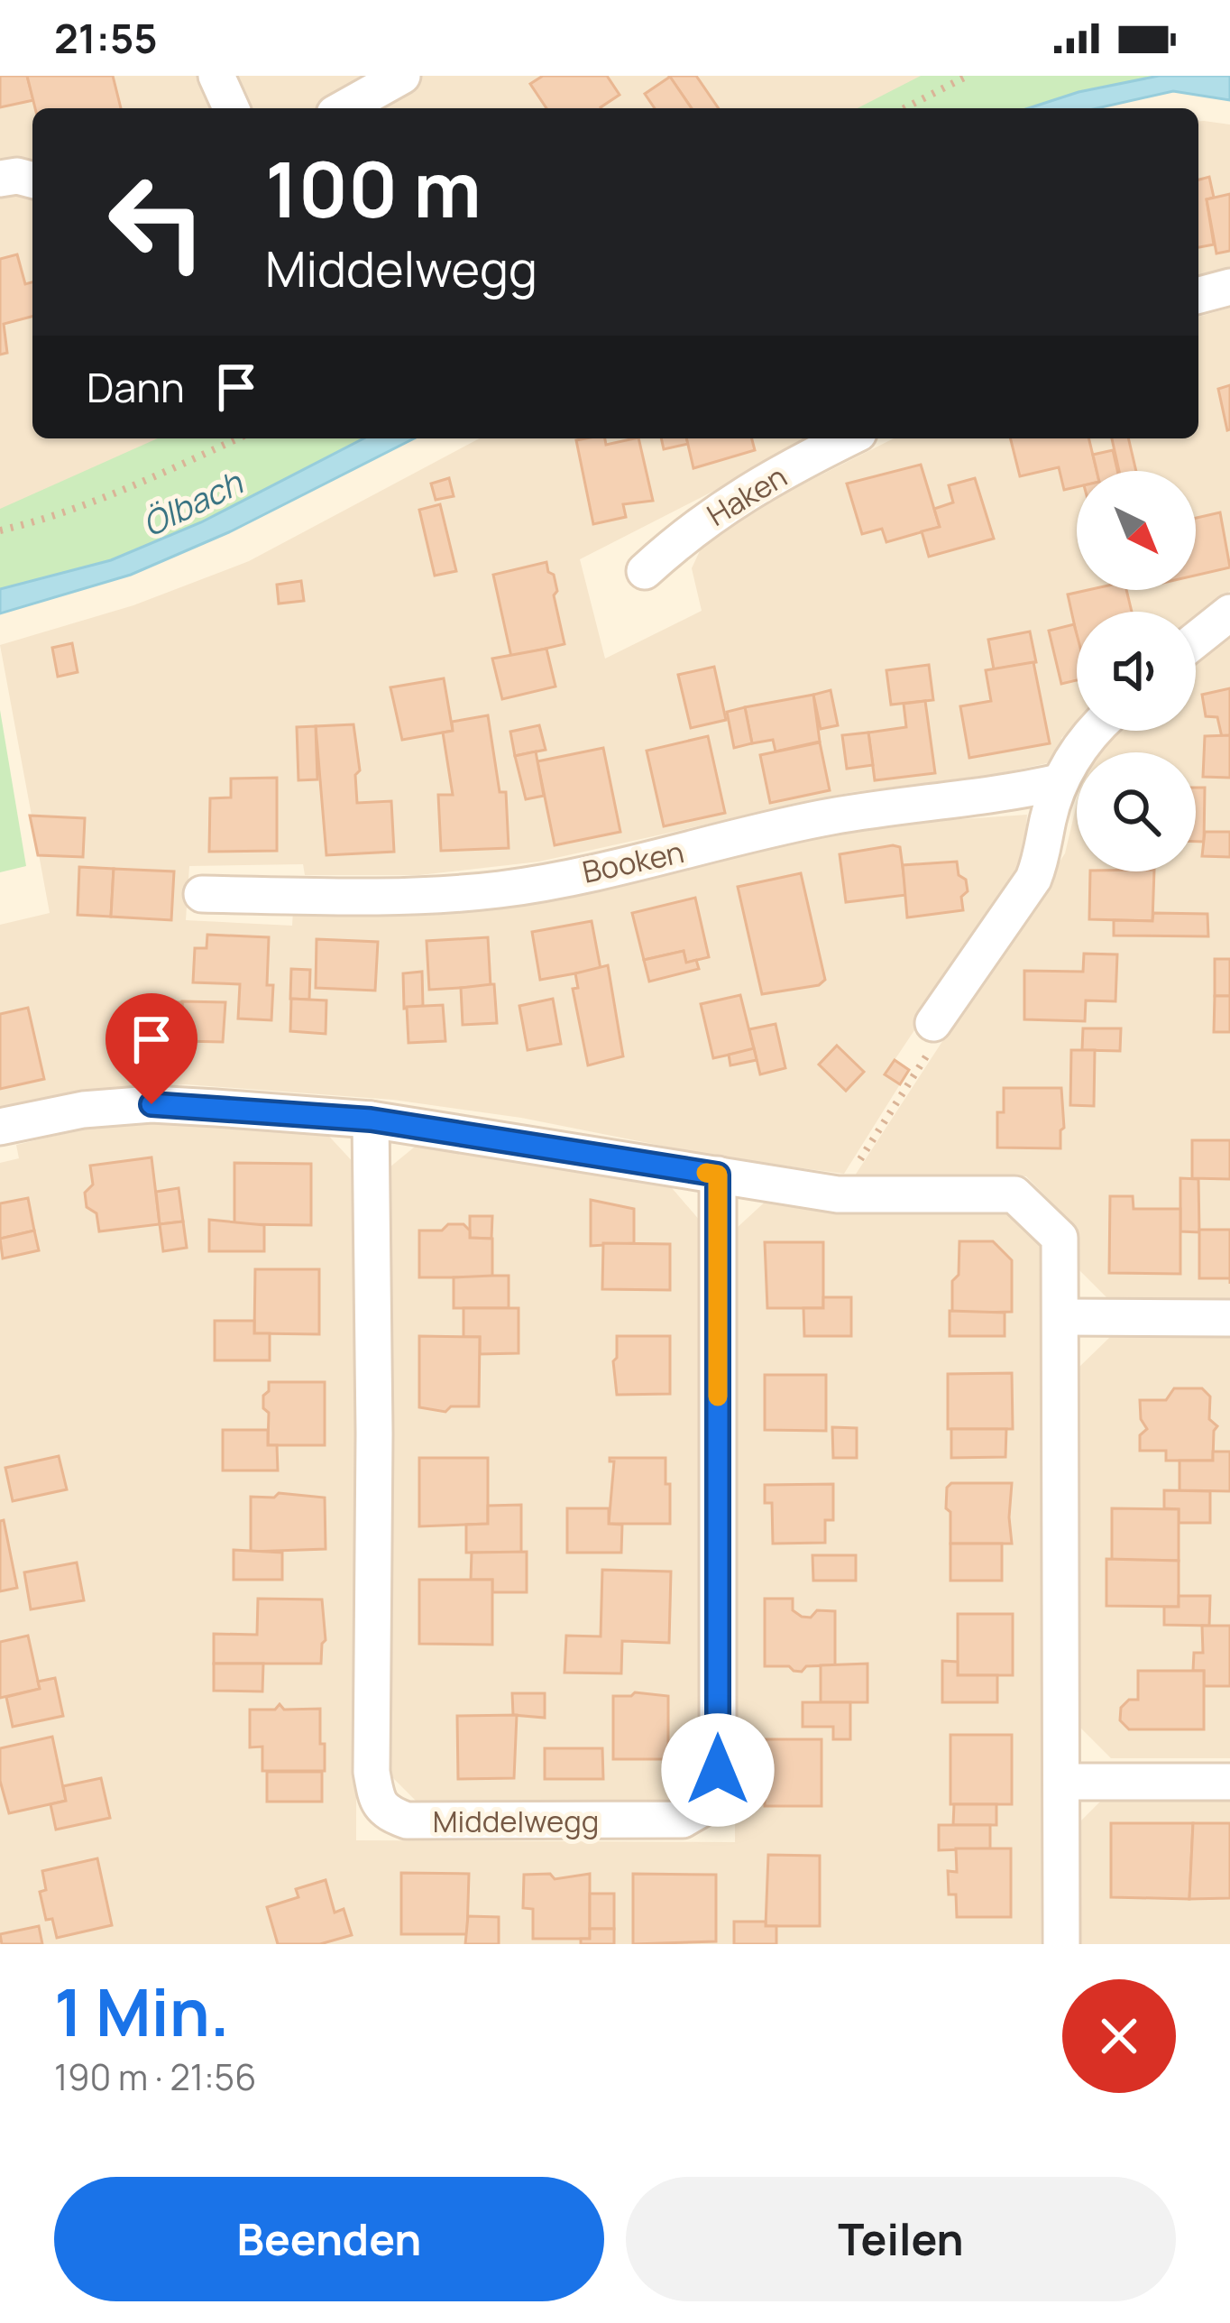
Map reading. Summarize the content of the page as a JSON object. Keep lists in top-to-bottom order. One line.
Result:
{"streets":{"street":["Haken","Booken","Middelwegg"]},"water":["Ölbach"],"north":"bottom right","page":{"status":"21:55","turn":["100 m","Middelwegg"],"then":"Dann","heading":["1 Min.","190 m · 21:56"],"buttons":["Beenden","Teilen"]}}
